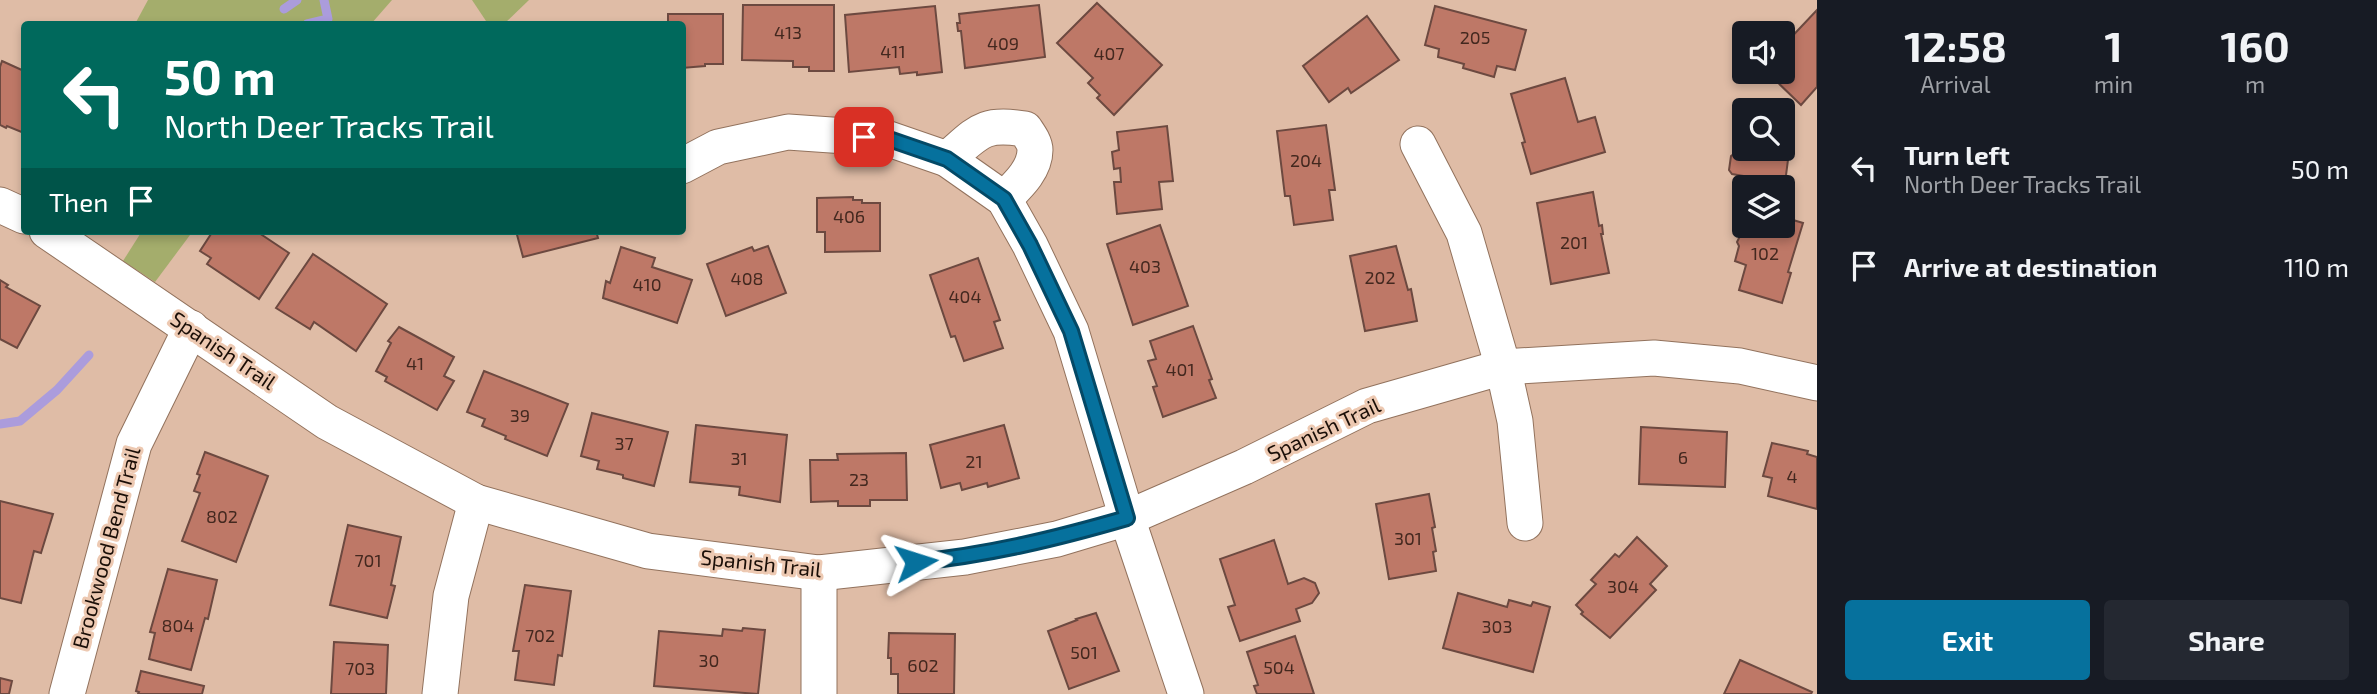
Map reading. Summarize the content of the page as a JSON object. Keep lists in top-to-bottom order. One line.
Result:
{"streets":{"street":["Spanish Trail","Brookwood Bend Trail"]},"crossings":[["Spanish Trail","Brookwood Bend Trail"]],"house_numbers":["413","205","409","411","407","204","406","201","102","403","202","408","410","404","41","401","39","37","6","31","21","4","23","802","301","701","304","804","303","702","501","30","602","504","703"],"page":{"eta":["12:58","Arrival","1","min","160","m"],"turn":["50 m","North Deer Tracks Trail"],"list":[{"name":"Turn left","note":"North Deer Tracks Trail","value":"50 m"},{"name":"Arrive at destination","value":"110 m"}],"then":"Then","buttons":["Exit","Share"]}}
